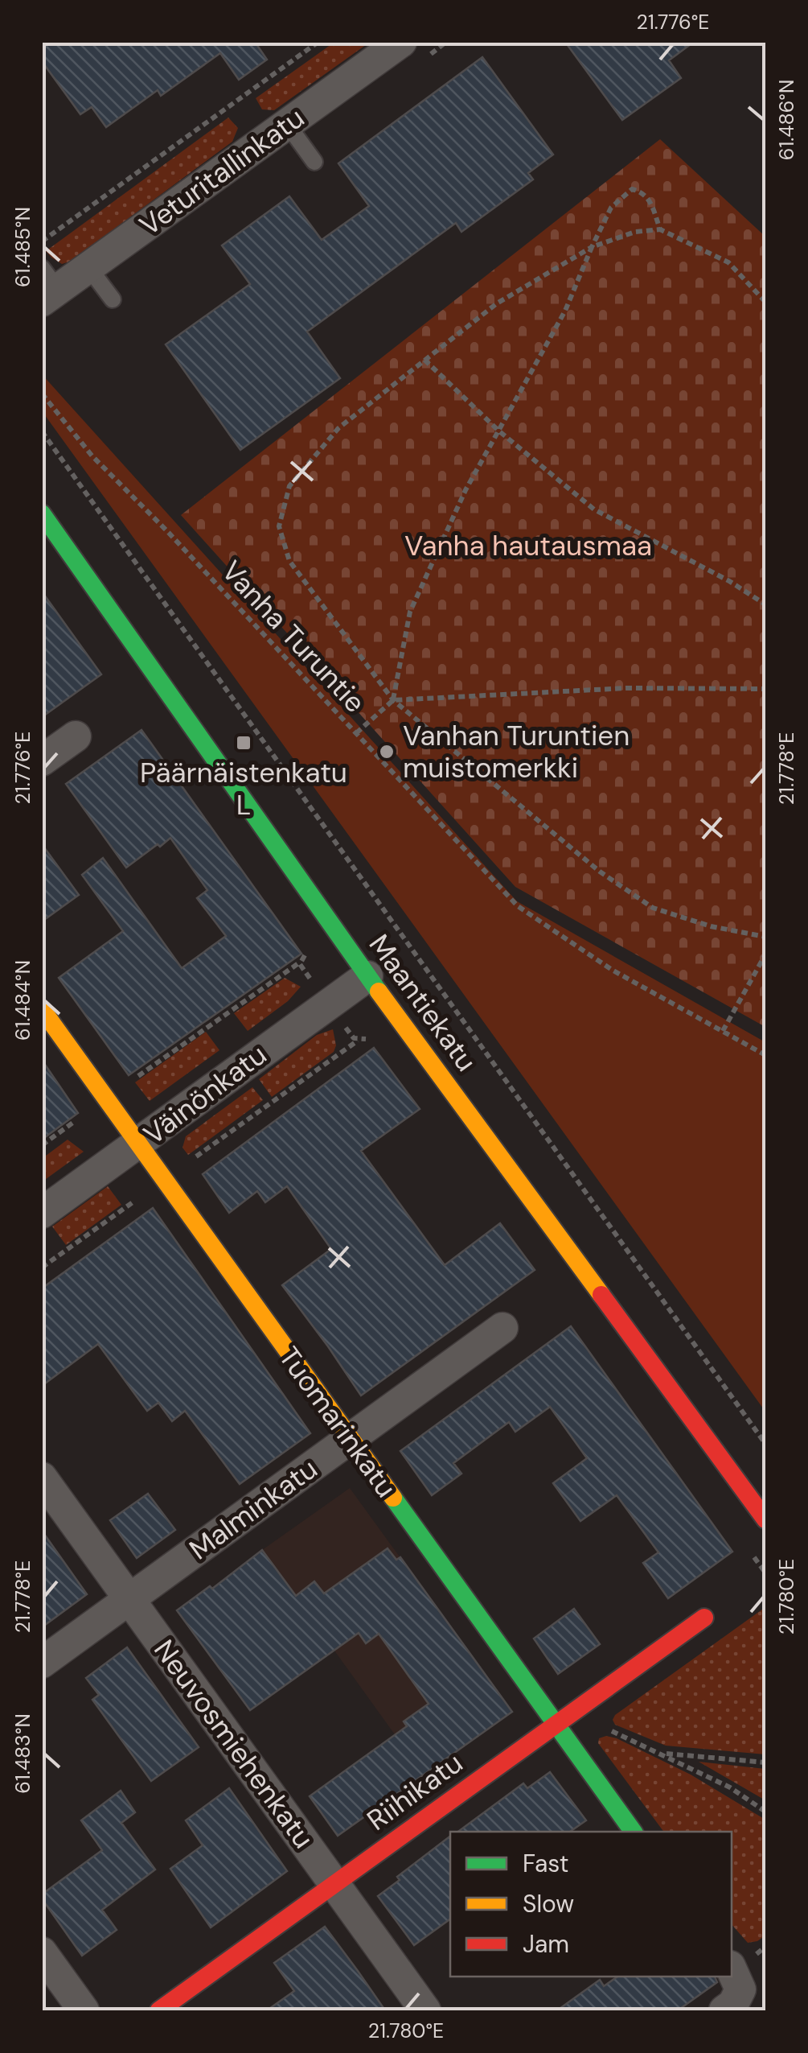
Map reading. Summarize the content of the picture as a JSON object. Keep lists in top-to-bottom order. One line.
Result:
{"streets":{"street":["Veturitallinkatu","Maantiekatu","Väinönkatu","Tuomarinkatu","Malminkatu","Neuvosmiehenkatu","Riihikatu"],"path":["Vanha Turuntie"]},"crossings":[["Maantiekatu","Väinönkatu"],["Väinönkatu","Tuomarinkatu"],["Tuomarinkatu","Malminkatu"],["Tuomarinkatu","Riihikatu"],["Malminkatu","Neuvosmiehenkatu"],["Neuvosmiehenkatu","Riihikatu"]],"parks":["Vanha hautausmaa"],"places":{"transit":["Päärnäistenkatu L"],"other":["Vanhan Turuntien muistomerkki"]},"legend":["Fast","Slow","Jam"],"coordinates":["21.776°E","61.486°N","61.485°N","21.778°E","61.484°N","21.780°E","61.483°N"]}
